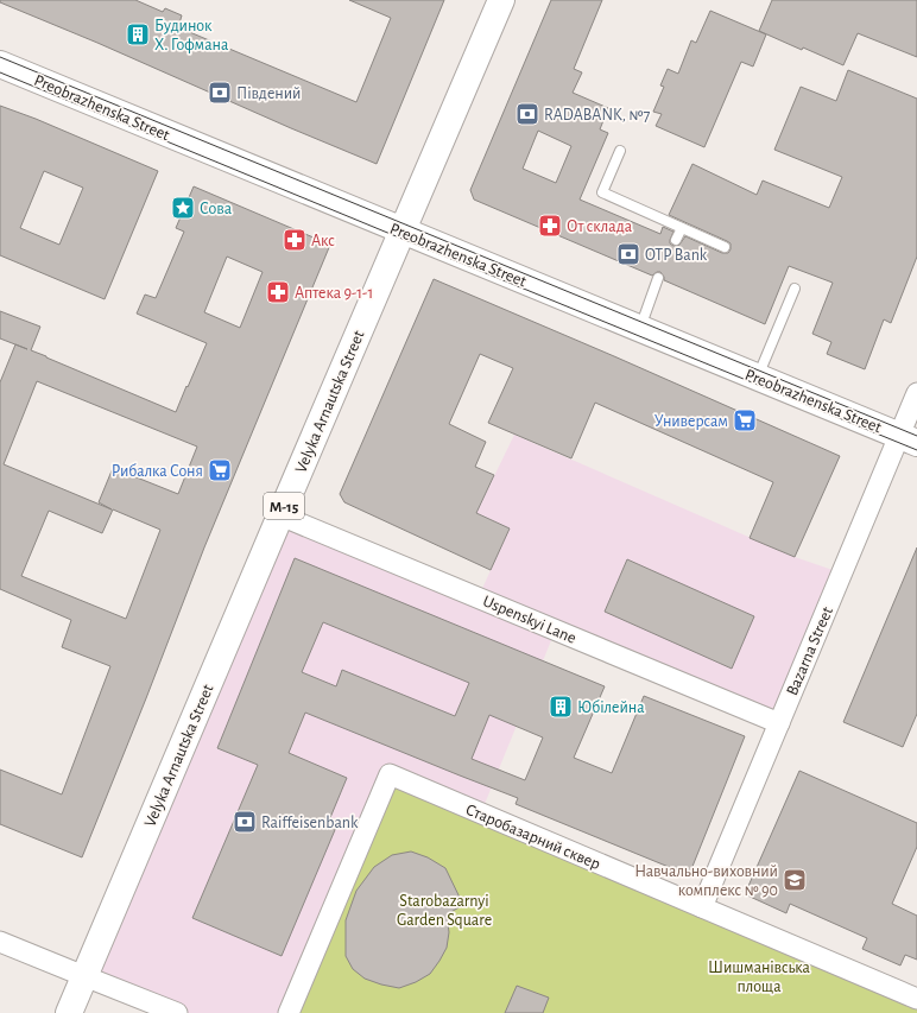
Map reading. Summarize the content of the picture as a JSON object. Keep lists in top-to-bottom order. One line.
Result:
{"streets":{"main road":["Preobrazhenska Street","Velyka Arnautska Street","М-15"],"street":["Uspenskyi Lane","Bazarna Street","Старобазарний сквер"]},"crossings":[["Preobrazhenska Street","Velyka Arnautska Street"],["Preobrazhenska Street","Bazarna Street"],["Velyka Arnautska Street","Uspenskyi Lane"],["Uspenskyi Lane","Bazarna Street"],["Bazarna Street","Старобазарний сквер"]],"parks":["Starobazarnyi Garden Square","Шишманівська площа"],"places":{"building":["Будинок Х. Гофмана","Юбілейна"],"bank":["Південий","RADABANK, №7","OTP Bank","Raiffeisenbank"],"place":["Сова"],"pharmacy":["От склада","Акс","Аптека 9-1-1"],"supermarket":["Универсам","Рибалка Соня"],"school or university":["Навчально-виховний комплекс № 90"]}}
